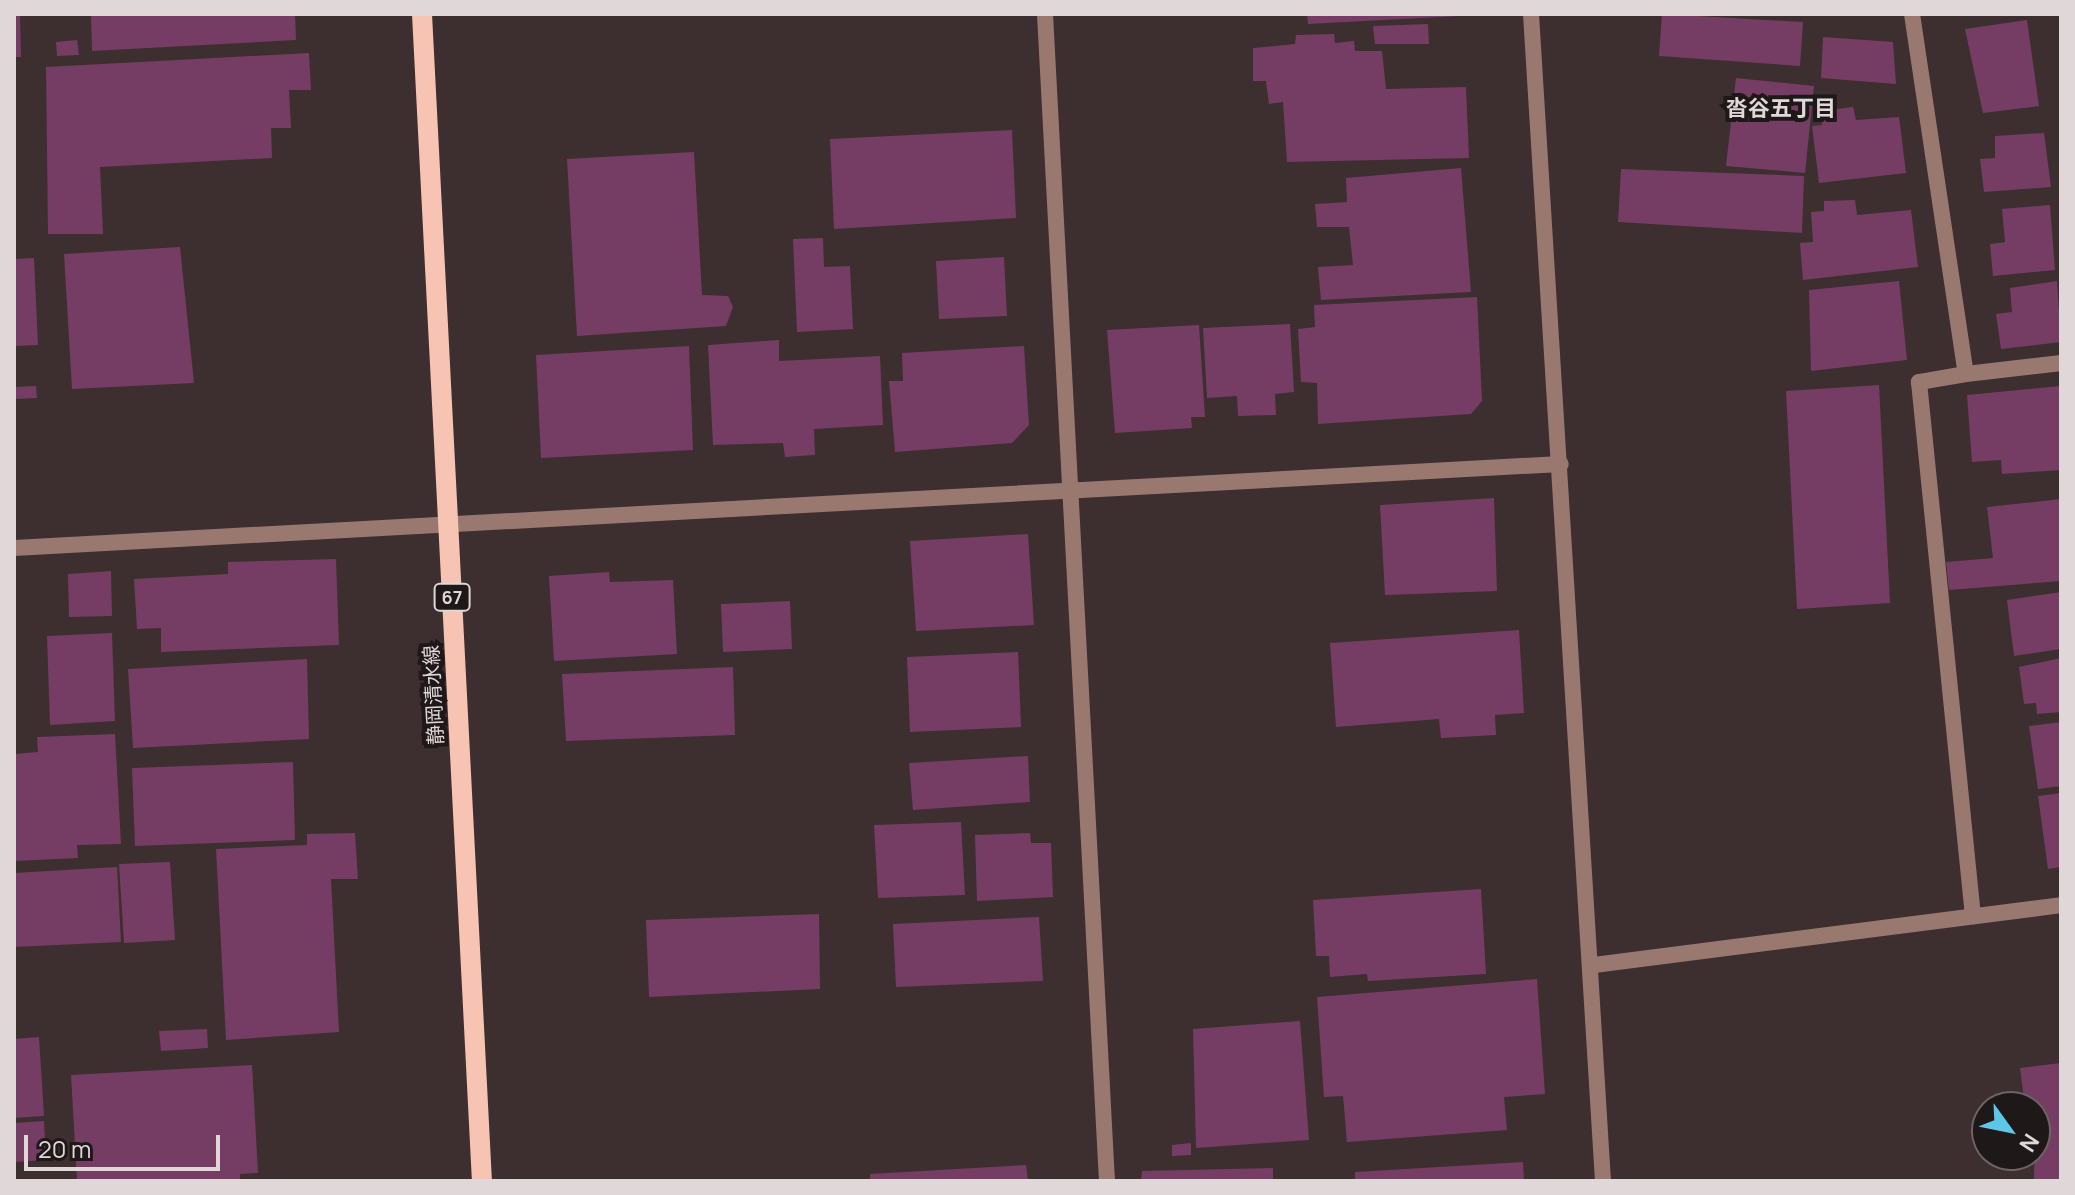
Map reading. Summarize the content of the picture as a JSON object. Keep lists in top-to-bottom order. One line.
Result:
{"streets":{"main road":["67","静岡清水線"]},"districts":["沓谷五丁目"],"scale_bar":"20 m","north":"bottom right"}
